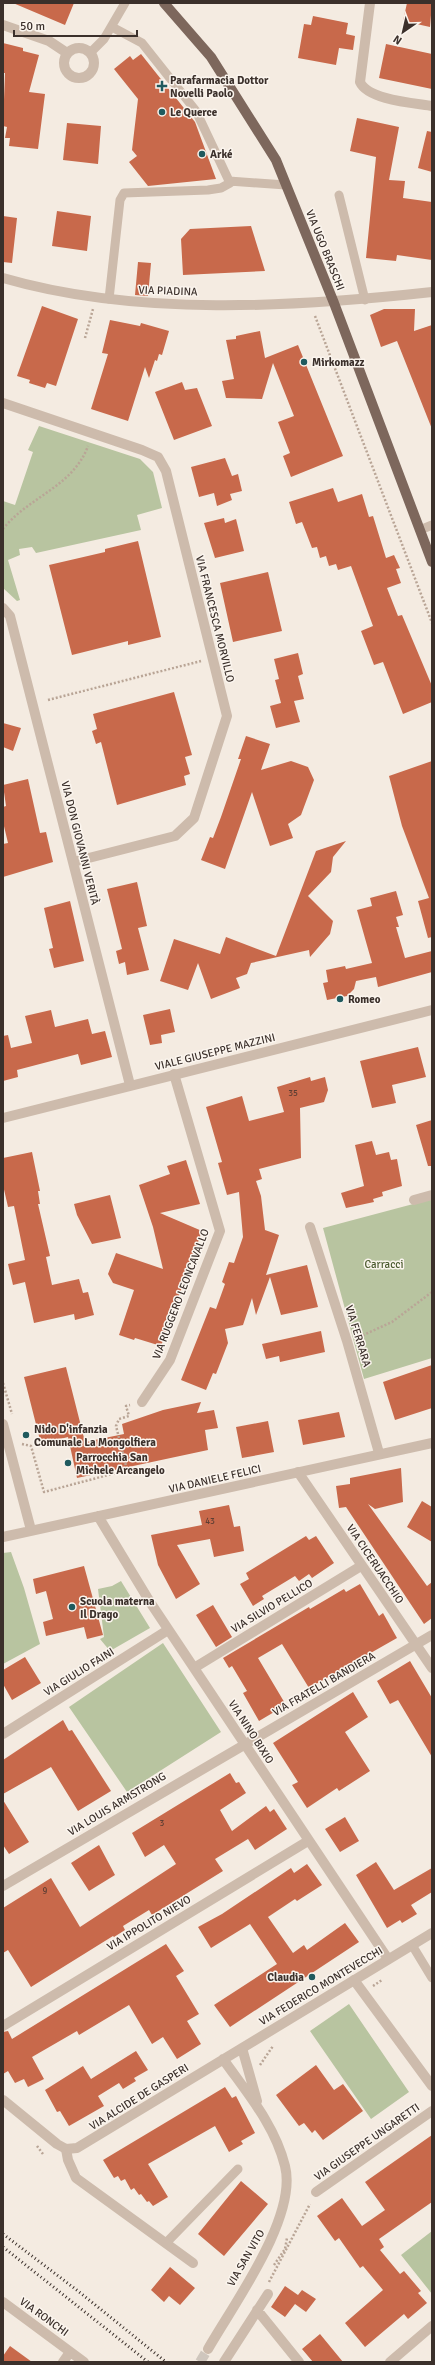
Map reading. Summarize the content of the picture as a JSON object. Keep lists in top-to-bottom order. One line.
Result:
{"streets":{"main road":["VIA UGO BRASCHI"],"street":["VIA PIADINA","VIA FRANCESCA MORVILLO","VIA DON GIOVANNI VERITÀ","VIALE GIUSEPPE MAZZINI","VIA RUGGERO LEONCAVALLO","VIA FERRARA","VIA DANIELE FELICI","VIA CICERUACCHIO","VIA SILVIO PELLICO","VIA GIULIO FAINI","VIA FRATELLI BANDIERA","VIA NINO BIXIO","VIA LOUIS ARMSTRONG","VIA IPPOLITO NIEVO","VIA FEDERICO MONTEVECCHI","VIA ALCIDE DE GASPERI","VIA GIUSEPPE UNGARETTI","VIA SAN VITO","VIA RONCHI"]},"crossings":[["VIA UGO BRASCHI","VIA PIADINA"],["VIA FRANCESCA MORVILLO","VIA DON GIOVANNI VERITÀ"],["VIA DON GIOVANNI VERITÀ","VIALE GIUSEPPE MAZZINI"],["VIALE GIUSEPPE MAZZINI","VIA RUGGERO LEONCAVALLO"],["VIA FERRARA","VIA DANIELE FELICI"],["VIA DANIELE FELICI","VIA CICERUACCHIO"],["VIA DANIELE FELICI","VIA NINO BIXIO"],["VIA CICERUACCHIO","VIA SILVIO PELLICO"],["VIA CICERUACCHIO","VIA FRATELLI BANDIERA"],["VIA SILVIO PELLICO","VIA NINO BIXIO"],["VIA GIULIO FAINI","VIA NINO BIXIO"],["VIA FRATELLI BANDIERA","VIA NINO BIXIO"],["VIA FRATELLI BANDIERA","VIA LOUIS ARMSTRONG"],["VIA NINO BIXIO","VIA LOUIS ARMSTRONG"],["VIA NINO BIXIO","VIA IPPOLITO NIEVO"],["VIA NINO BIXIO","VIA FEDERICO MONTEVECCHI"],["VIA FEDERICO MONTEVECCHI","VIA ALCIDE DE GASPERI"],["VIA FEDERICO MONTEVECCHI","VIA SAN VITO"],["VIA ALCIDE DE GASPERI","VIA SAN VITO"]],"parks":["Carracci"],"places":{"health":["Parafarmacia Dottor Novelli Paolo"],"other":["Le Querce","Arké","Mirkomazz","Romeo","Nido D'infanzia Comunale La Mongolfiera","Parrocchia San Michele Arcangelo","Scuola materna Il Drago","Claudia"]},"house_numbers":["35","43","3","9"],"scale_bar":"50 m","north":"bottom left"}
